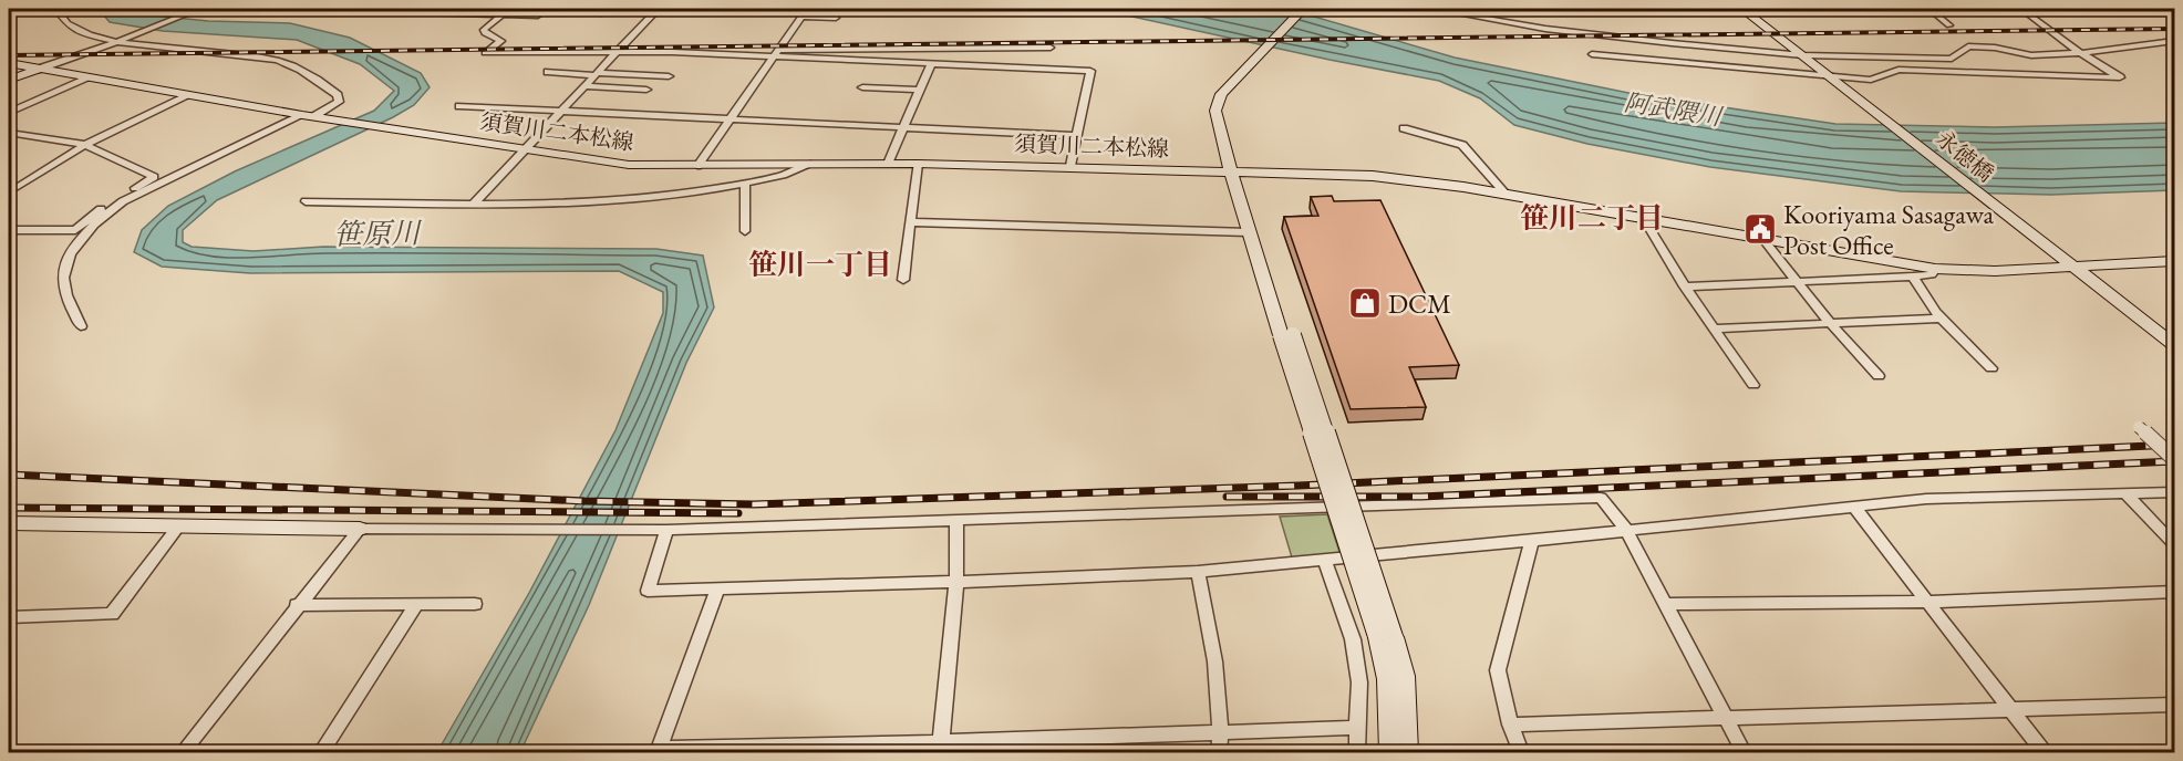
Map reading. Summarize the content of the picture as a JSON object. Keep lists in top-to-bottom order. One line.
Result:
{"streets":{"street":["須賀川二本松線","永徳橋"]},"crossings":[["須賀川二本松線","永徳橋"]],"districts":["笹川二丁目","笹川一丁目"],"water":["阿武隈川","笹原川"],"places":{"public building":["Kooriyama Sasagawa Post Office"],"shop":["DCM"]}}
